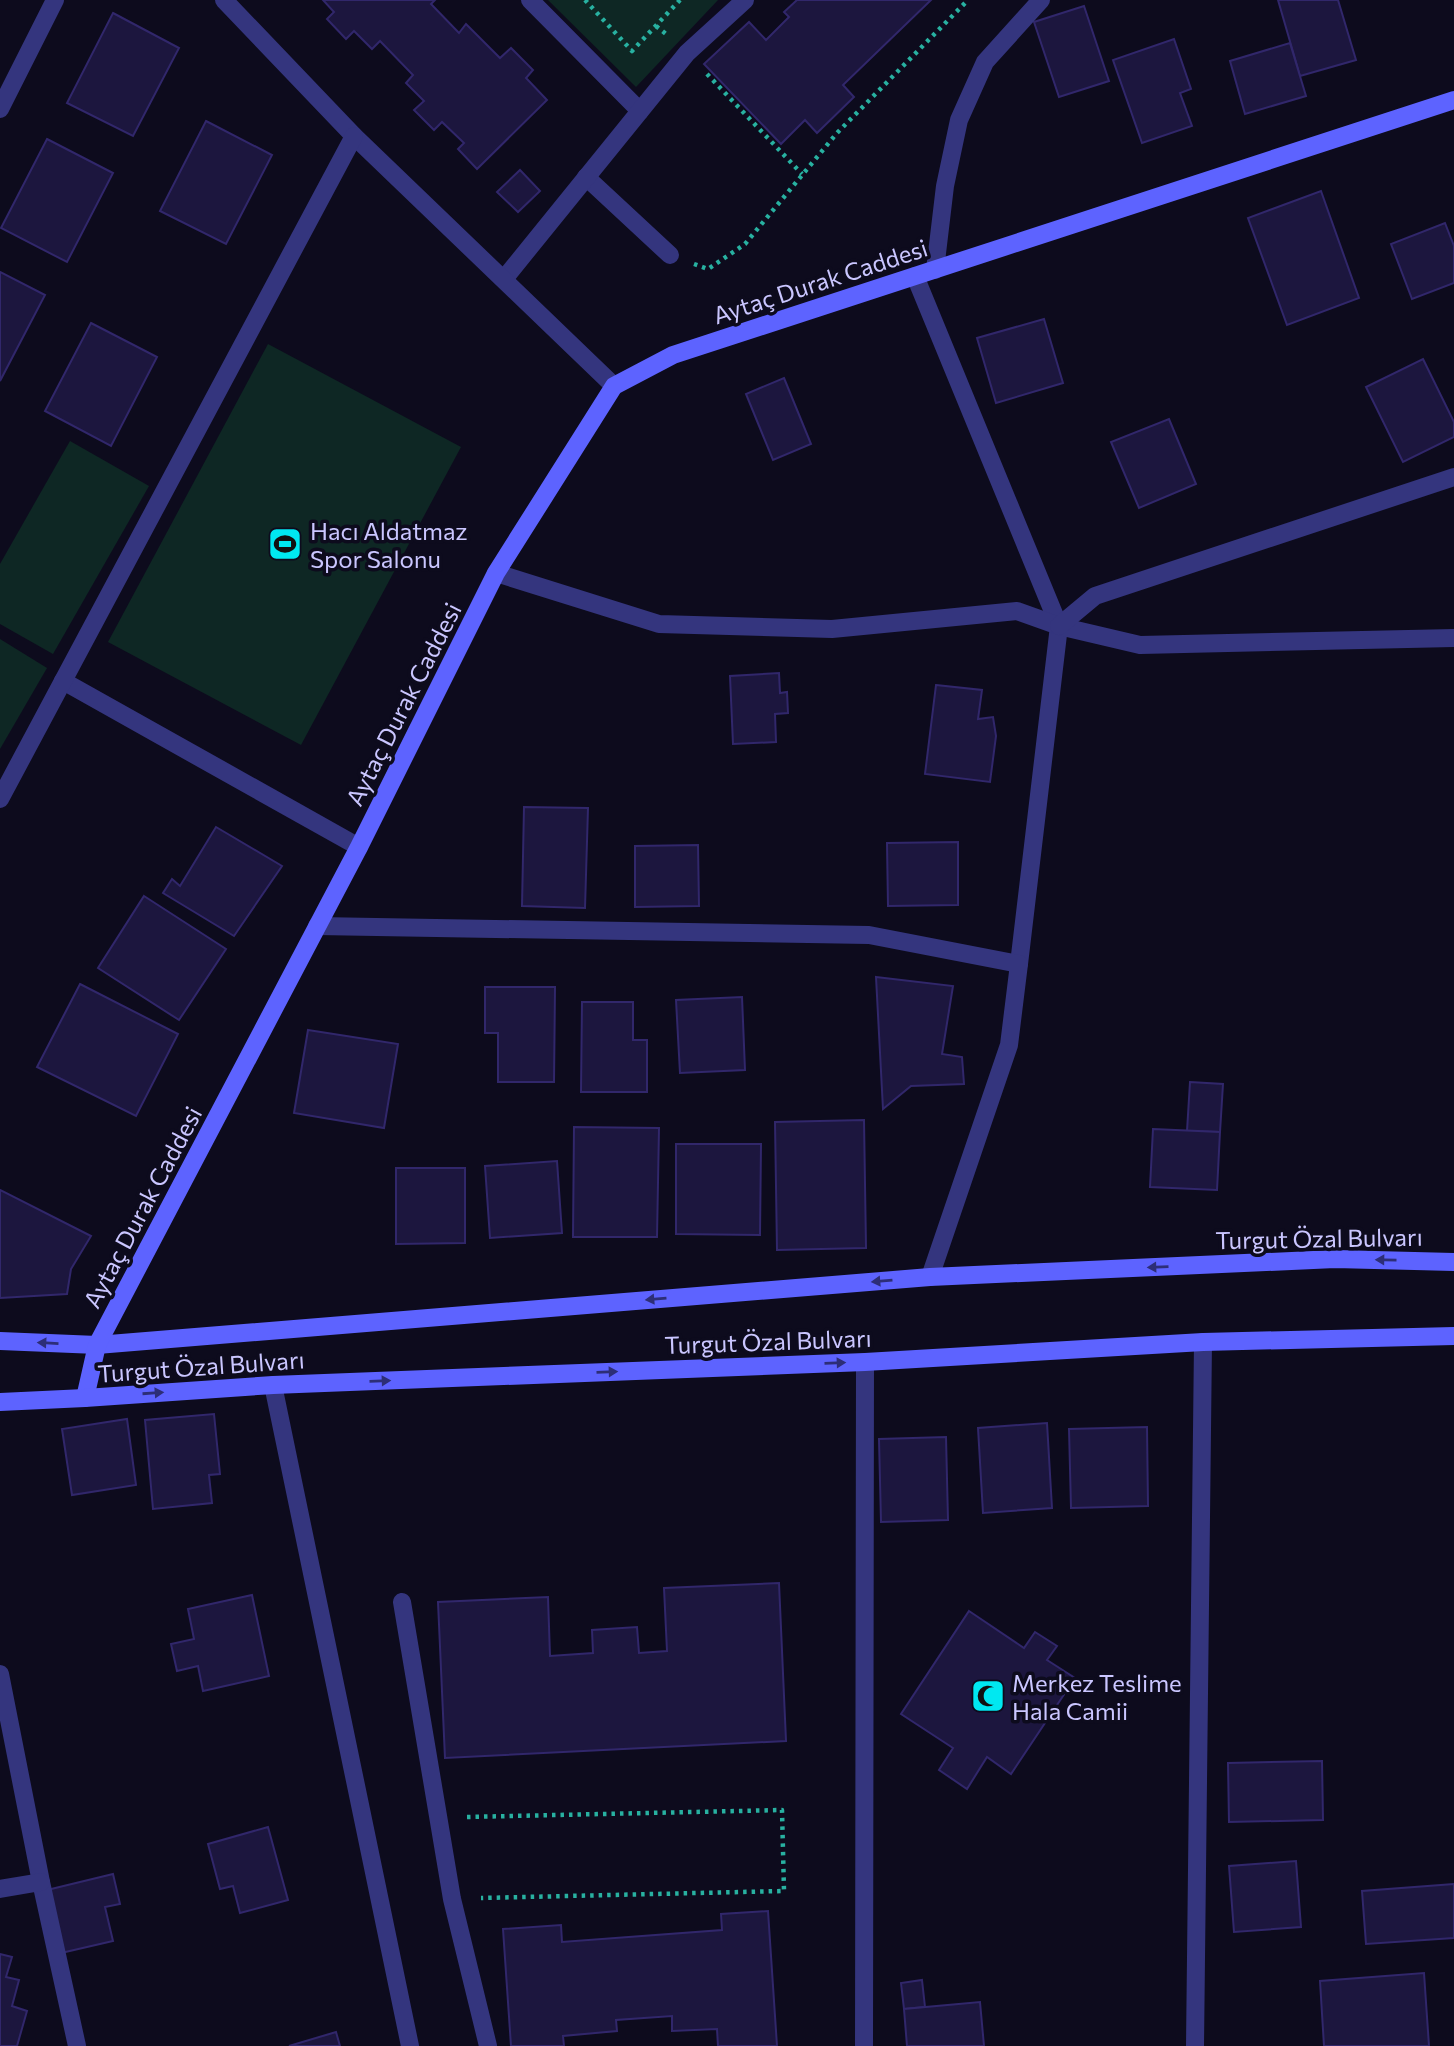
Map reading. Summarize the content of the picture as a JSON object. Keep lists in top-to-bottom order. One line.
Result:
{"streets":{"main road":["Aytaç Durak Caddesi","Turgut Özal Bulvarı"]},"crossings":[["Aytaç Durak Caddesi","Turgut Özal Bulvarı"]],"places":{"sports":["Hacı Aldatmaz Spor Salonu"],"mosque":["Merkez Teslime Hala Camii"]}}
